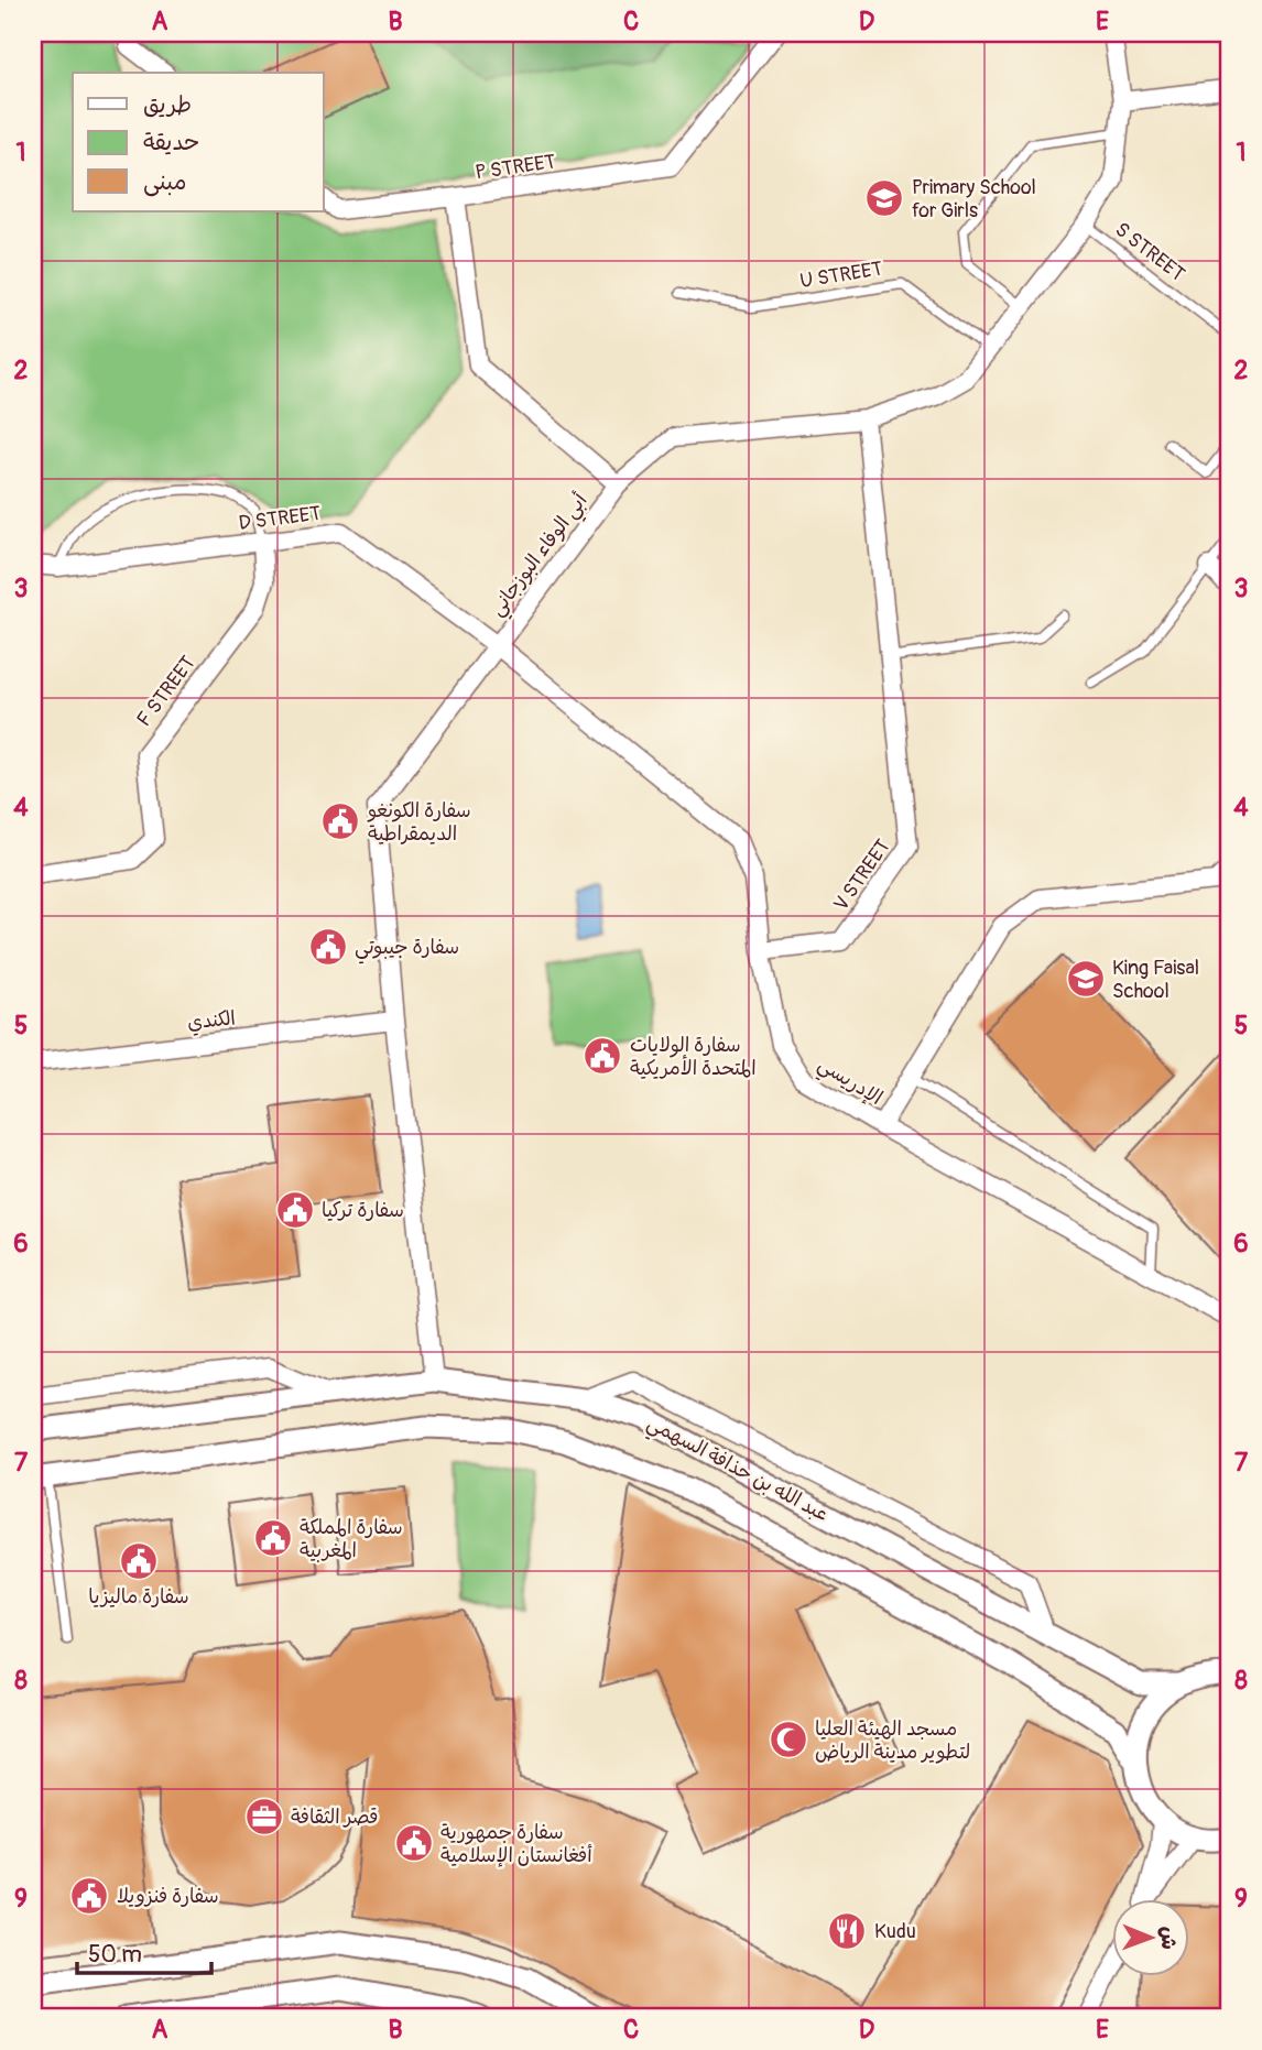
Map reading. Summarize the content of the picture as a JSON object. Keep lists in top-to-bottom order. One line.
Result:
{"streets":{"street":["P STREET","D STREET","أبي الوفاء البوزجاني","F STREET","V STREET","الكندي","الإدريسي","عبد الله بن حذافة السهمي"],"lane":["S STREET","U STREET"]},"crossings":[["P STREET","أبي الوفاء البوزجاني"],["S STREET","أبي الوفاء البوزجاني"],["U STREET","أبي الوفاء البوزجاني"],["D STREET","أبي الوفاء البوزجاني"],["D STREET","F STREET"],["D STREET","الإدريسي"],["أبي الوفاء البوزجاني","V STREET"],["أبي الوفاء البوزجاني","الكندي"],["أبي الوفاء البوزجاني","عبد الله بن حذافة السهمي"],["V STREET","الإدريسي"]],"places":{"school or university":["Primary School for Girls","King Faisal School"],"public building":["سفارة الكونغو الديمقراطية","سفارة جيبوتي","سفارة الولايات المتحدة الأمريكية","سفارة تركيا","سفارة المملكة المغربية","سفارة ماليزيا","سفارة جمهورية أفغانستان الإسلامية","سفارة فنزويلا"],"mosque":["مسجد الهيئة العليا لتطوير مدينة الرياض"],"office":["قصر الثقافة"],"restaurant":["Kudu"]},"legend":["طريق","حديقة","مبنى"],"scale_bar":"50 m","north":"right","grid":{"columns":["A","B","C","D","E"],"rows":["1","2","3","4","5","6","7","8","9"]}}
